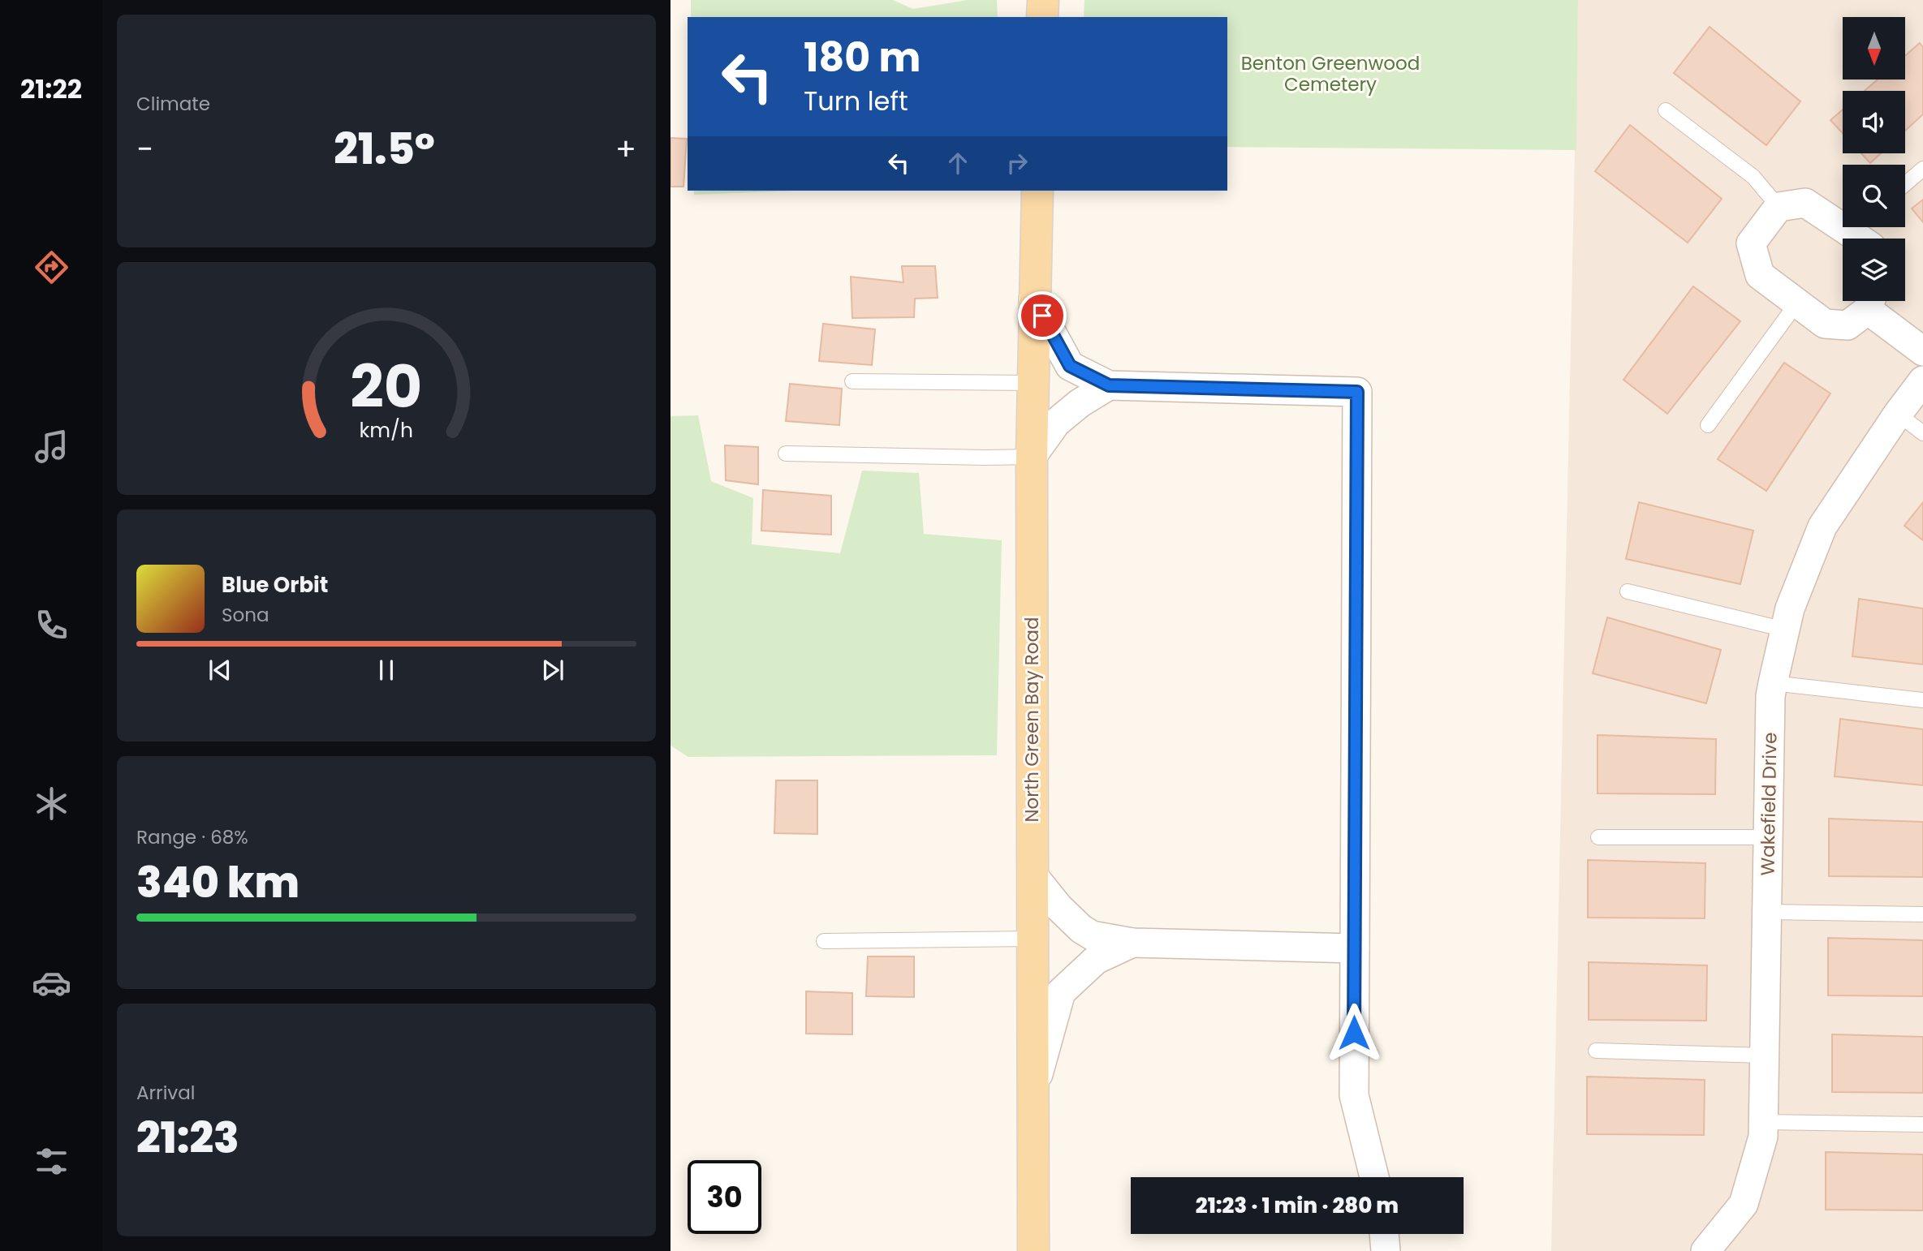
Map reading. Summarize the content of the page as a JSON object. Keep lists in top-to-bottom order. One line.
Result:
{"streets":{"main road":["North Green Bay Road"],"street":["Wakefield Drive"]},"parks":["Benton Greenwood Cemetery"],"north":"bottom","page":{"tabs":"21:22","tile":["Climate",["Range · 68%","340 km"],["Arrival","21:23"]],"turn":["180 m","Turn left"],"heat":["−","21.5°","+"],"song":["Blue Orbit","Sona"],"limit":"30","trip":"21:23 · 1 min · 280 m","gauge":["20","km/h"]}}
